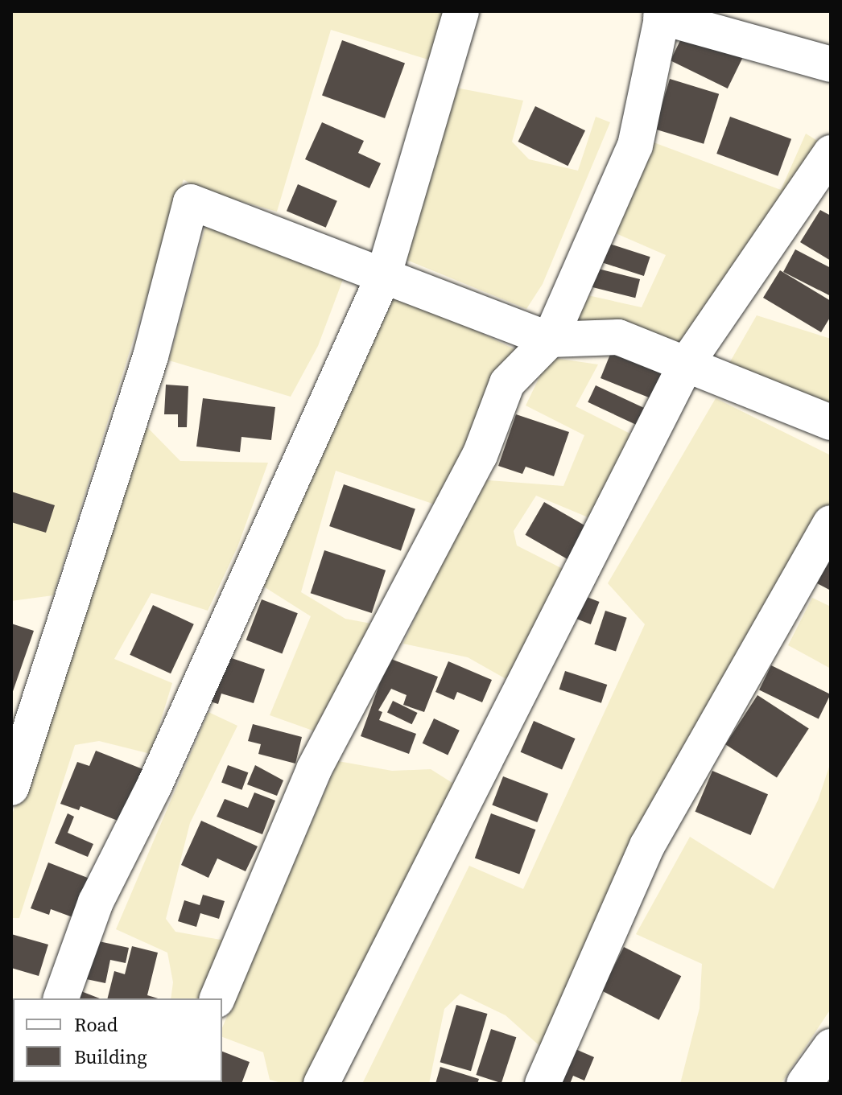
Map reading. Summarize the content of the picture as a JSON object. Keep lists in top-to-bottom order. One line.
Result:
{"legend":["Road","Building"]}
